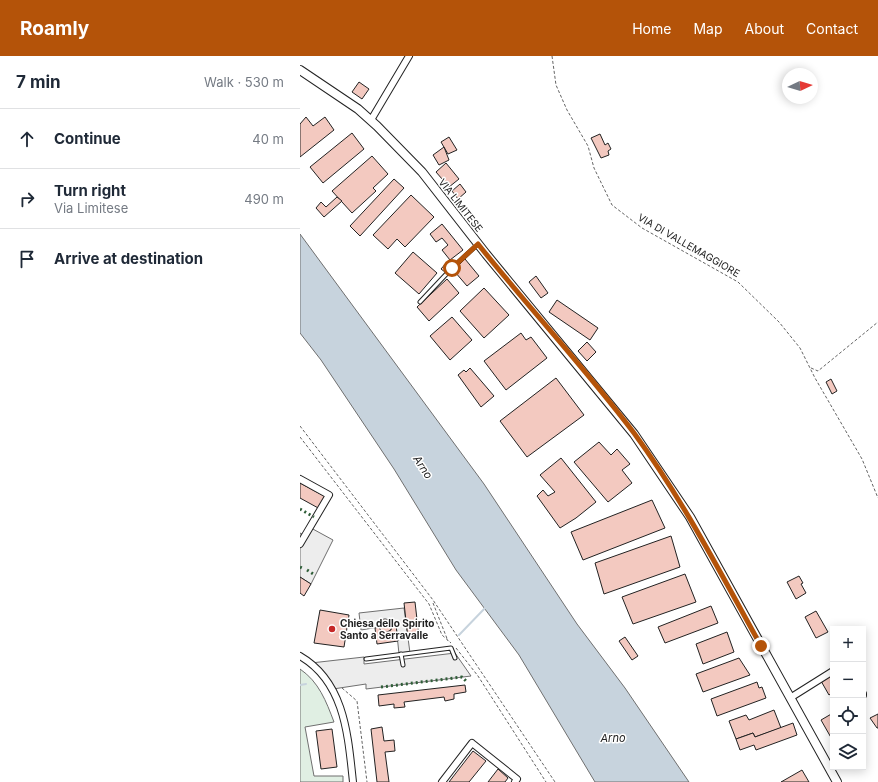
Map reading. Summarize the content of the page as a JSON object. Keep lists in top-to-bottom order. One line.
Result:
{"streets":{"main road":["VIA LIMITESE"],"path":["VIA DI VALLEMAGGIORE"]},"water":["Arno"],"places":["Chiesa dello Spirito Santo a Serravalle"],"north":"right","page":{"header":"Roamly","nav":["Home","Map","About","Contact"],"heading":["7 min","Walk · 530 m"],"list":[["Continue","40 m"],["Turn right","Via Limitese","490 m"],"Arrive at destination"],"map_buttons":["+","−"]}}
